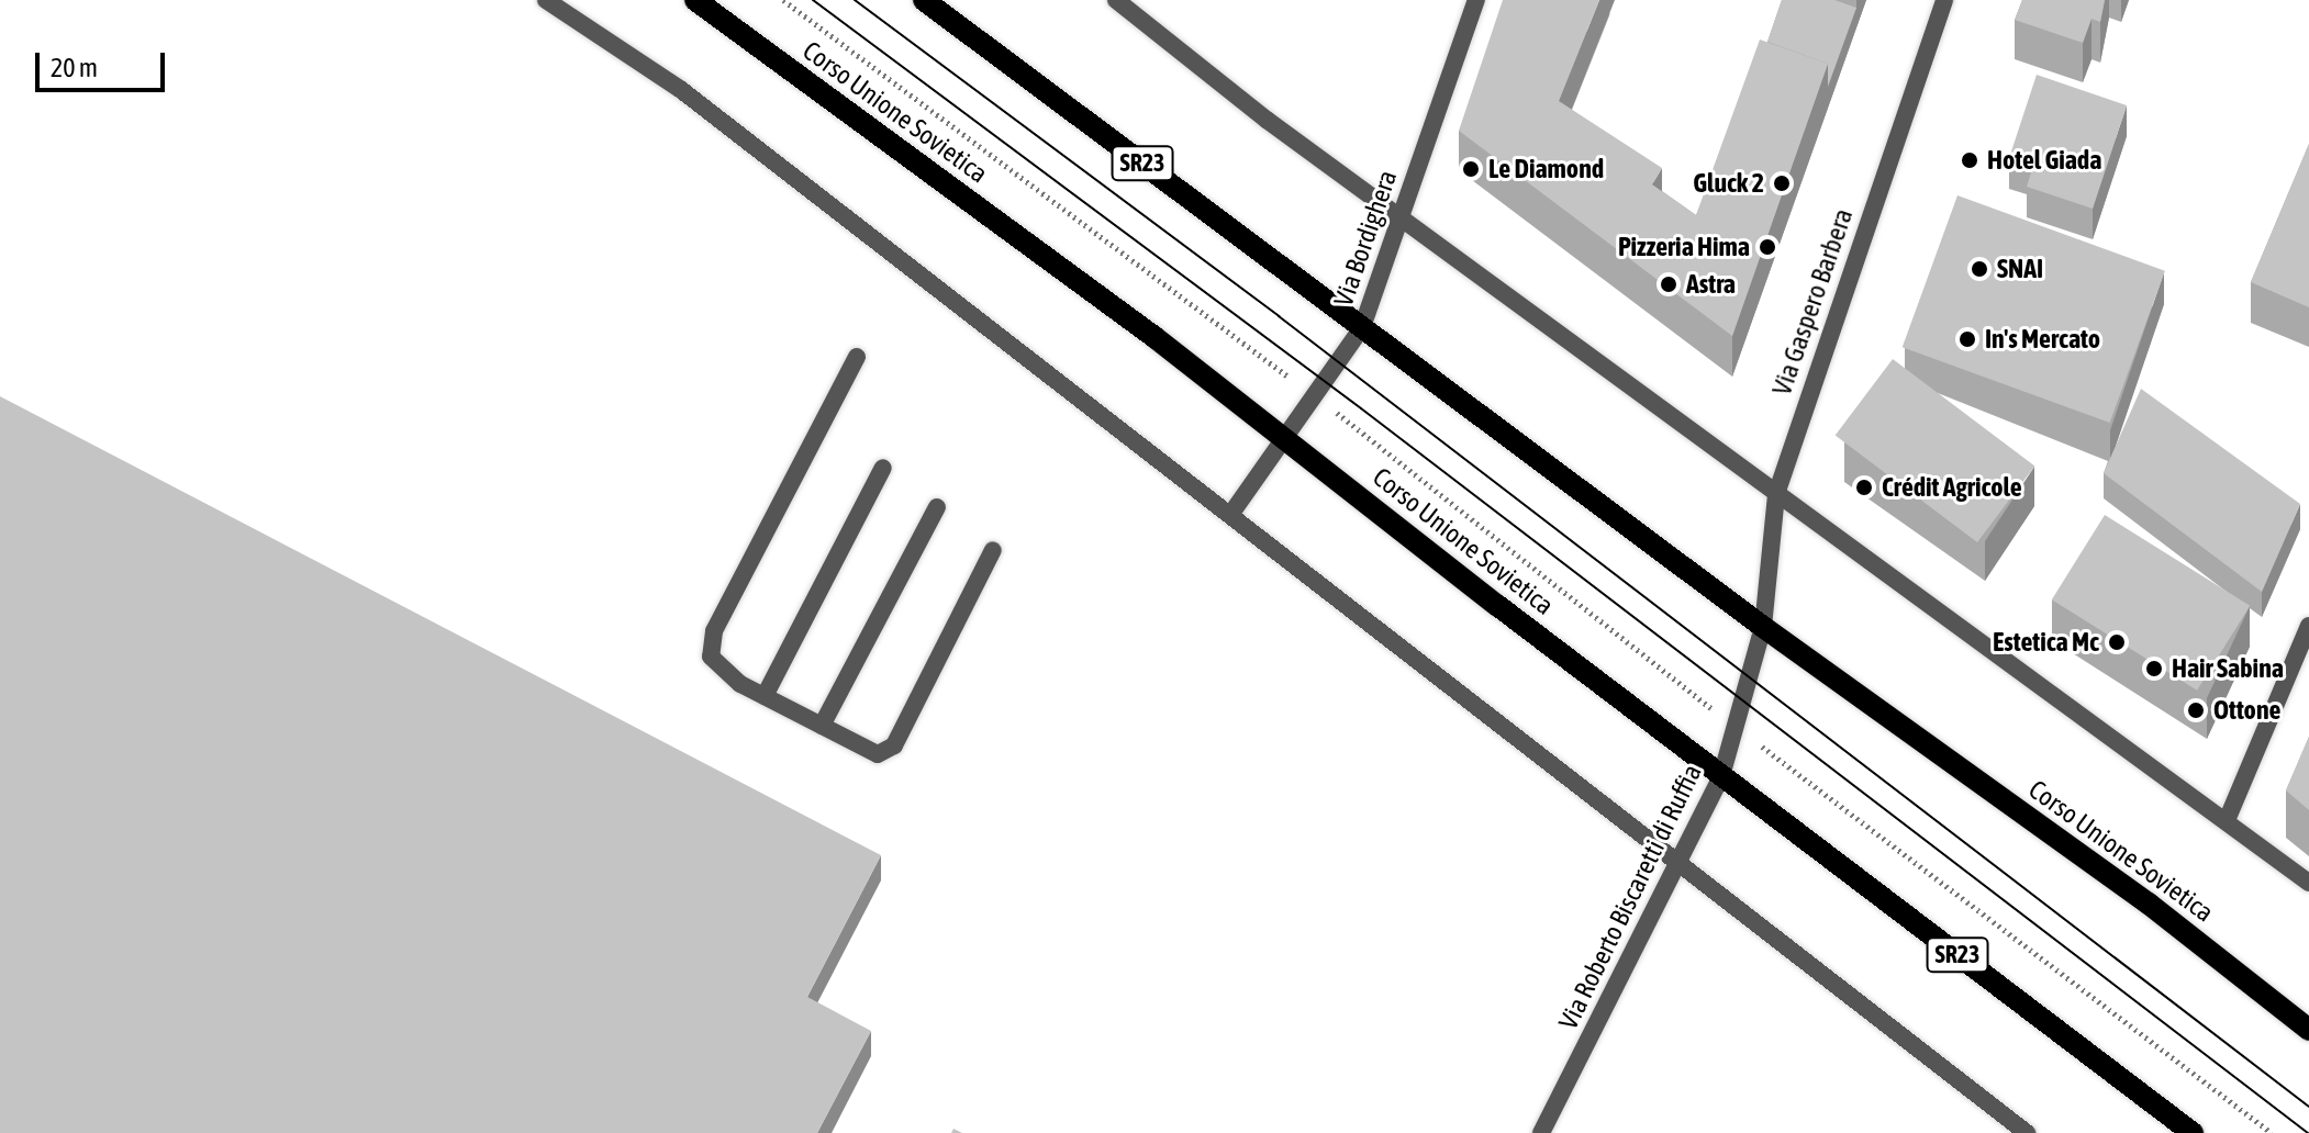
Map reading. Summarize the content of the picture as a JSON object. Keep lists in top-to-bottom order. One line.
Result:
{"streets":{"main road":["Corso Unione Sovietica","SR23"],"street":["Via Bordighera","Via Gaspero Barbera","Via Roberto Biscaretti di Ruffia"]},"crossings":[["Corso Unione Sovietica","Via Bordighera"],["Corso Unione Sovietica","Via Gaspero Barbera"],["Corso Unione Sovietica","Via Roberto Biscaretti di Ruffia"],["Via Gaspero Barbera","Via Roberto Biscaretti di Ruffia"]],"places":["Hotel Giada","Le Diamond","Gluck 2","Pizzeria Hima","SNAI","Astra","In's Mercato","Crédit Agricole","Estetica Mc","Hair Sabina","Ottone"],"scale_bar":"20 m"}
